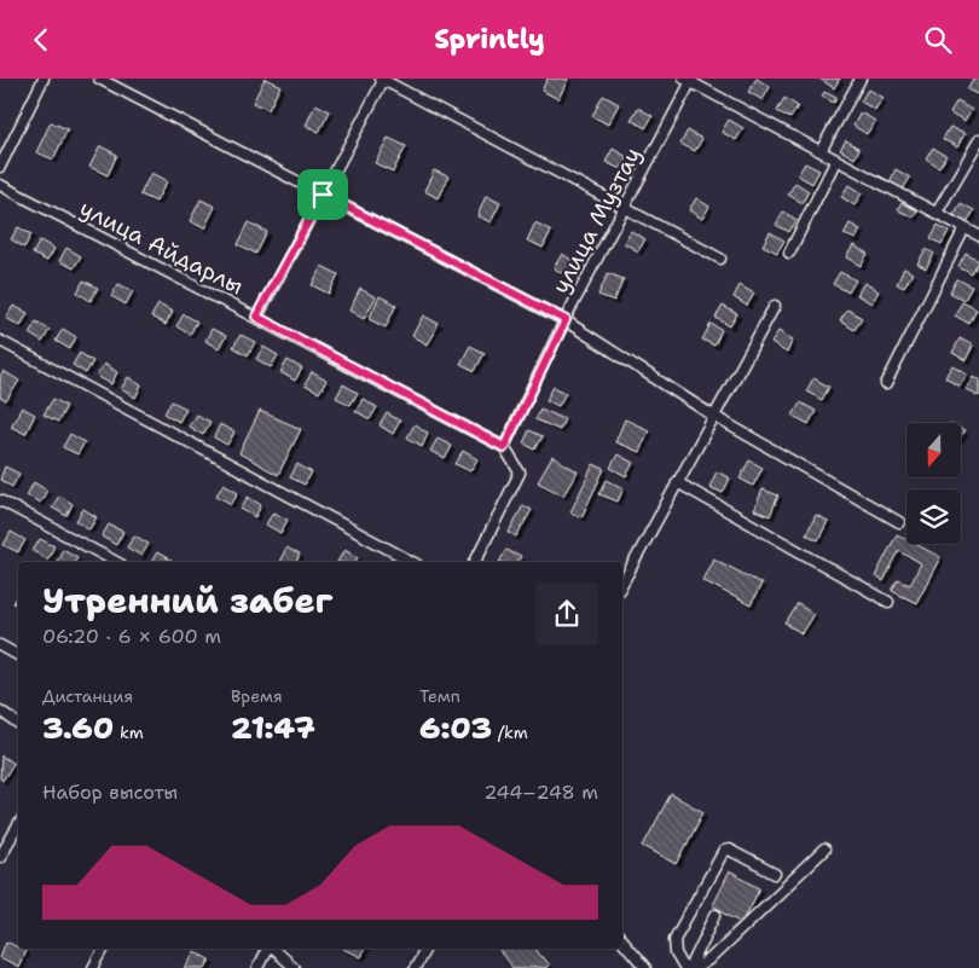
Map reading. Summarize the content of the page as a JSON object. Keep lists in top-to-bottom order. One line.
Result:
{"streets":{"street":["улица Музтау","улица Айдарлы"]},"crossings":[["улица Музтау","улица Айдарлы"]],"north":"bottom","page":{"header":"Sprintly","heading":["Утренний забег","06:20 · 6 × 600 m"],"stats":[["Дистанция","3.60 km"],["Время","21:47"],["Темп","6:03 /km"]],"chart":["Набор высоты","244–248 m"]}}
